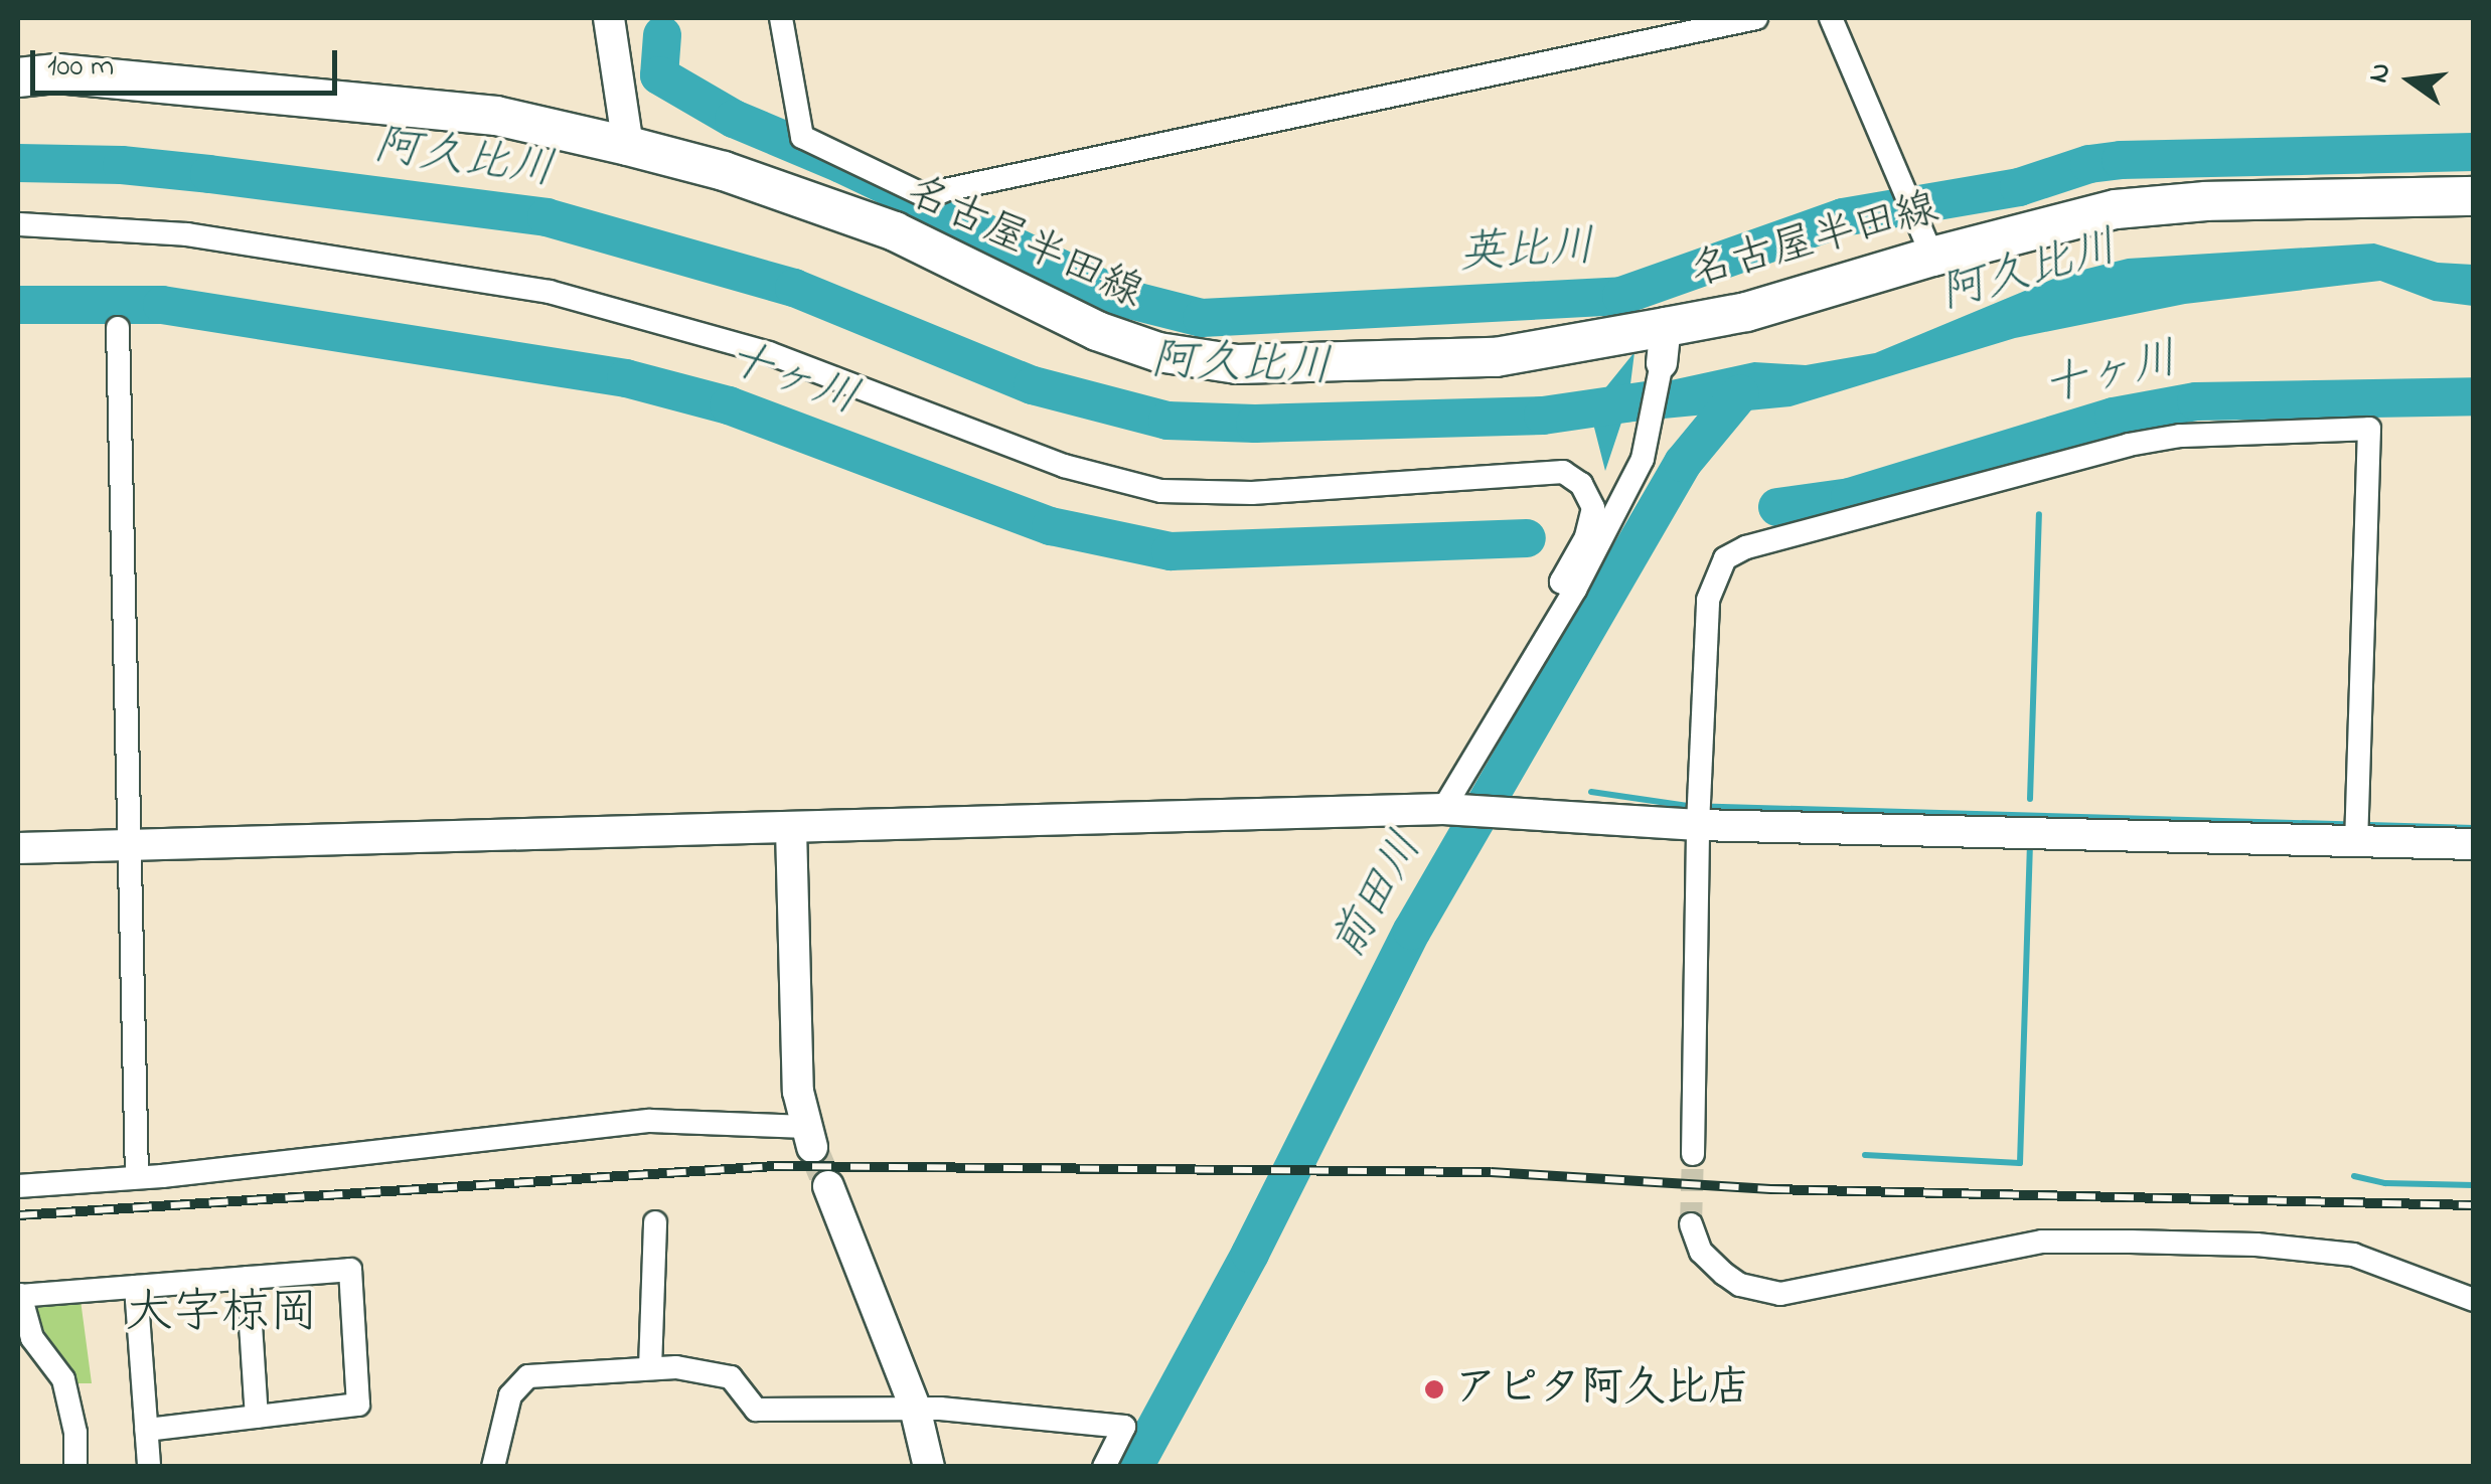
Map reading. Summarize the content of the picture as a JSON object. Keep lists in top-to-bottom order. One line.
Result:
{"streets":{"main road":["名古屋半田線"]},"districts":["大字椋岡"],"water":["阿久比川","英比川","十ヶ川","前田川"],"places":["アピタ阿久比店"],"scale_bar":"100 m","north":"left"}
